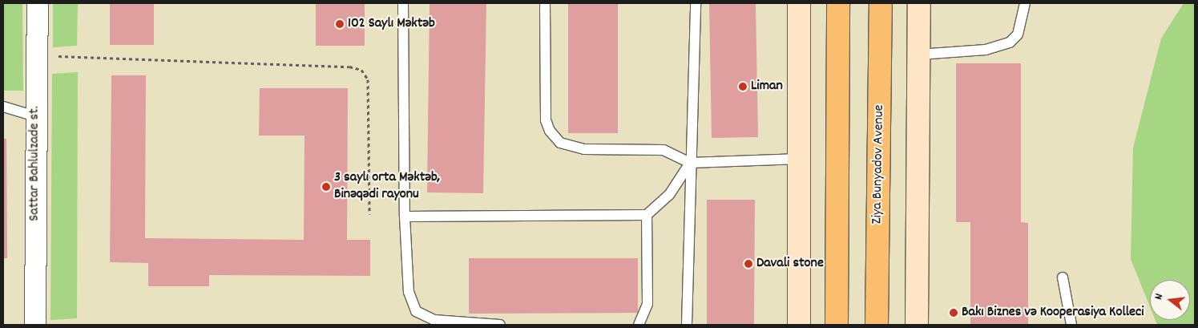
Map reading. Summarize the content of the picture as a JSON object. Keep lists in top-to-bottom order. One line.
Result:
{"streets":{"main road":["Ziya Bunyadov Avenue"],"street":["Sattar Bahlulzade st."]},"places":["102 Saylı Məktəb","Liman","3 saylı orta Məktəb, Binəqədi rayonu","Davali stone","Bakı Biznes və Kooperasiya Kolleci"],"north":"left"}
